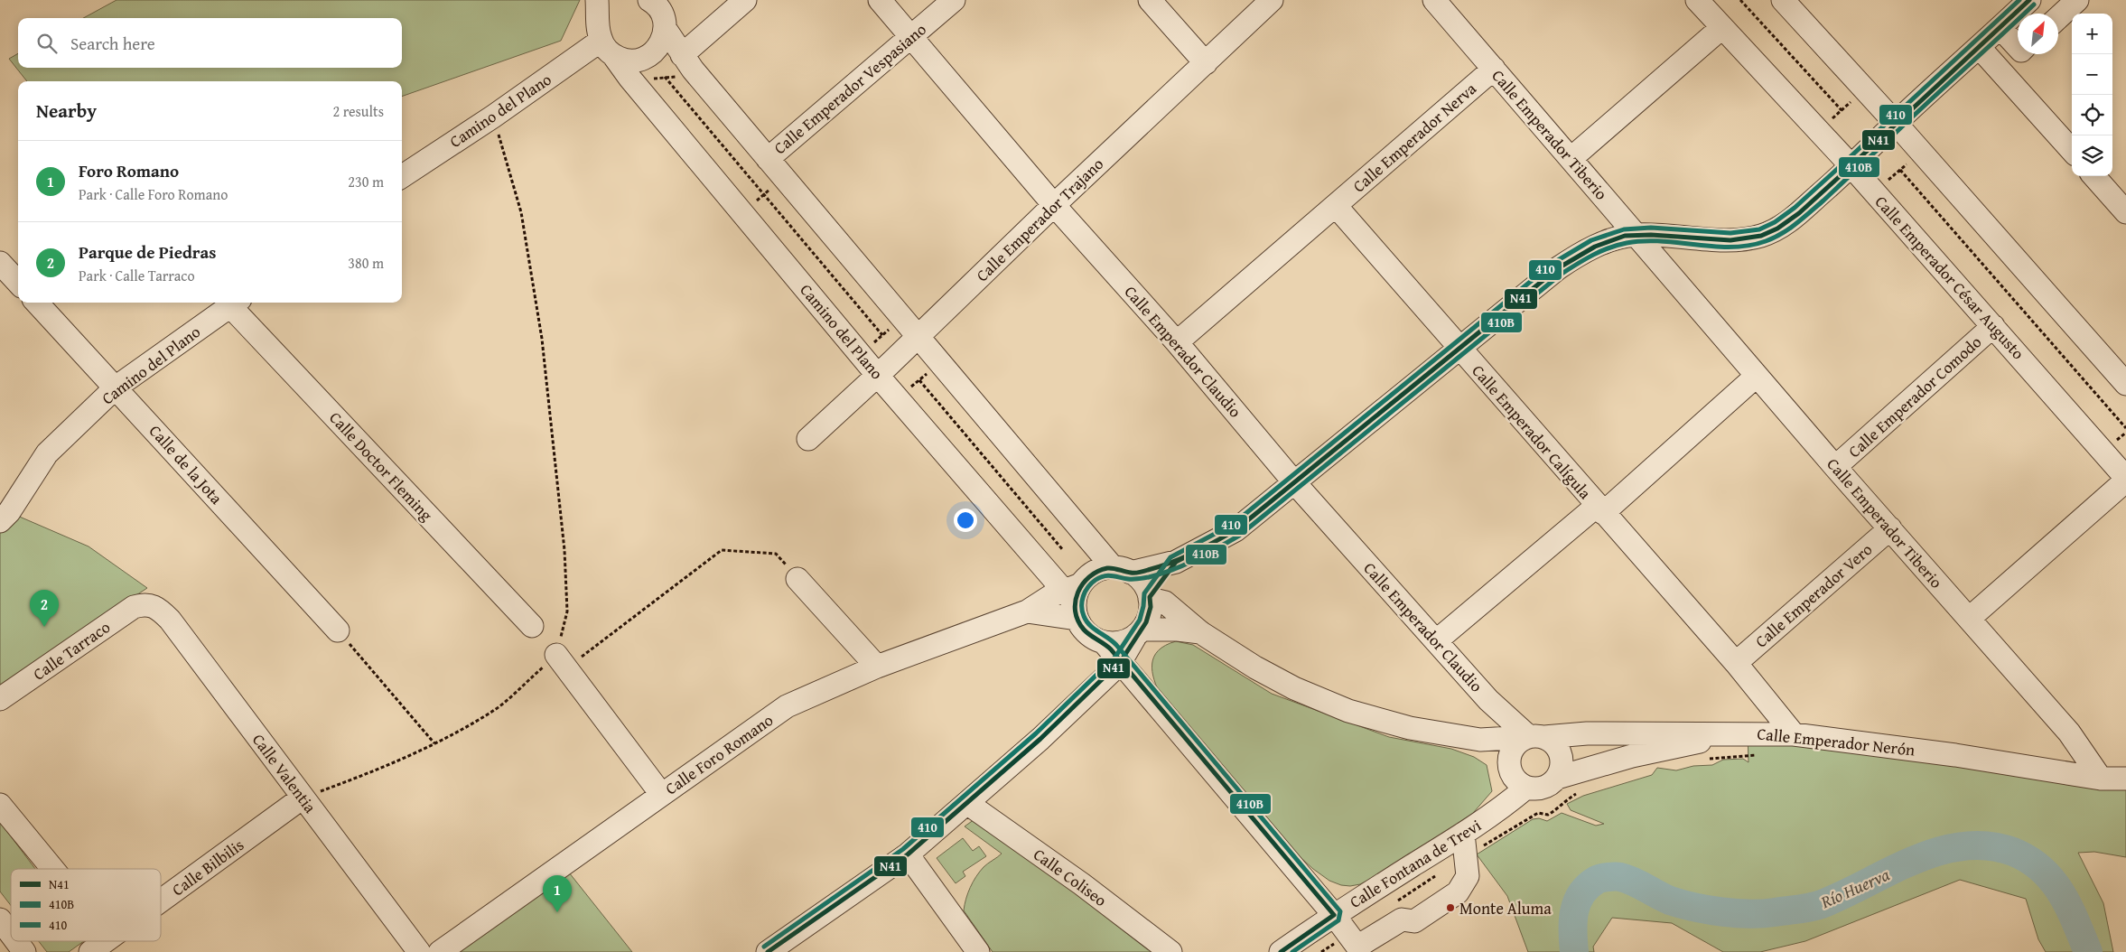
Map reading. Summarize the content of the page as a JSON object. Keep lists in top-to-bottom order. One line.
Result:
{"streets":{"street":["Calle Emperador Vespasiano","Camino del Plano","Calle Emperador Tiberio","Calle Emperador Nerva","Calle Emperador Trajano","Calle Emperador César Augusto","Calle Emperador Claudio","Calle Emperador Comodo","Calle Emperador Calígula","Calle de la Jota","Calle Doctor Fleming","Calle Emperador Vero","Calle Tarraco","Calle Emperador Nerón","Calle Foro Romano","Calle Valentia","Calle Fontana de Trevi","Calle Bilbilis","Calle Coliseo"]},"crossings":[["Calle Emperador Vespasiano","Calle Emperador Claudio"],["Camino del Plano","Calle Emperador Trajano"],["Camino del Plano","Calle de la Jota"],["Camino del Plano","Calle Doctor Fleming"],["Camino del Plano","Calle Emperador Nerón"],["Camino del Plano","Calle Foro Romano"],["Calle Emperador Tiberio","Calle Emperador Nerva"],["Calle Emperador Tiberio","Calle Emperador Comodo"],["Calle Emperador Tiberio","Calle Emperador Vero"],["Calle Emperador Tiberio","Calle Emperador Nerón"],["Calle Emperador Nerva","Calle Emperador Calígula"],["Calle Emperador Trajano","Calle Emperador Claudio"],["Calle Emperador César Augusto","Calle Emperador Comodo"],["Calle Emperador Claudio","Calle Emperador Nerón"],["Calle Emperador Claudio","Calle Fontana de Trevi"],["Calle Emperador Calígula","Calle Emperador Vero"],["Calle Emperador Calígula","Calle Emperador Nerón"],["Calle Tarraco","Calle Valentia"],["Calle Emperador Nerón","Calle Foro Romano"],["Calle Emperador Nerón","Calle Fontana de Trevi"],["Calle Valentia","Calle Bilbilis"]],"water":["Río Huerva"],"places":["Monte Aluma"],"lines":["transit line N41","transit line 410","transit line 410B"],"legend":["N41","410B","410"],"north":"top right","page":{"map_buttons":["+","−"],"search":"Search here","heading":["Nearby","2 results"],"list":[{"mark":"1","name":"Foro Romano","note":"Park · Calle Foro Romano","value":"230 m"},{"mark":"2","name":"Parque de Piedras","note":"Park · Calle Tarraco","value":"380 m"}],"pins":["2","1"]}}
